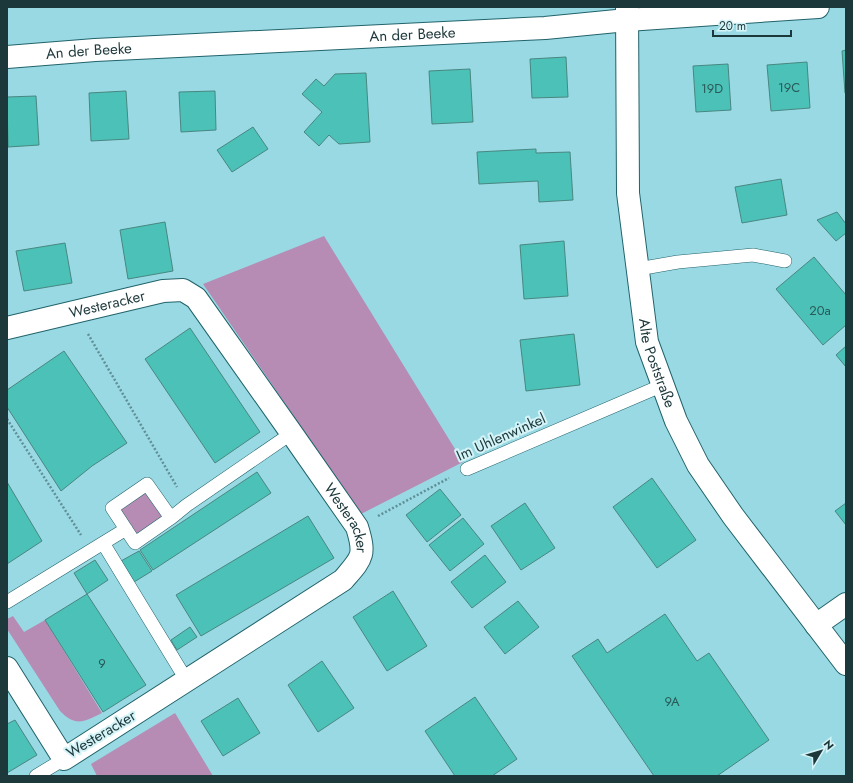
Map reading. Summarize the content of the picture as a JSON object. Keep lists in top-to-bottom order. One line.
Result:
{"streets":{"street":["An der Beeke","Westeracker","Alte Poststraße"],"lane":["Im Uhlenwinkel"]},"crossings":[["An der Beeke","Alte Poststraße"],["Westeracker","Im Uhlenwinkel"],["Alte Poststraße","Im Uhlenwinkel"]],"house_numbers":["19C","19D","20a","9","9A"],"scale_bar":"20 m","north":"top right"}
